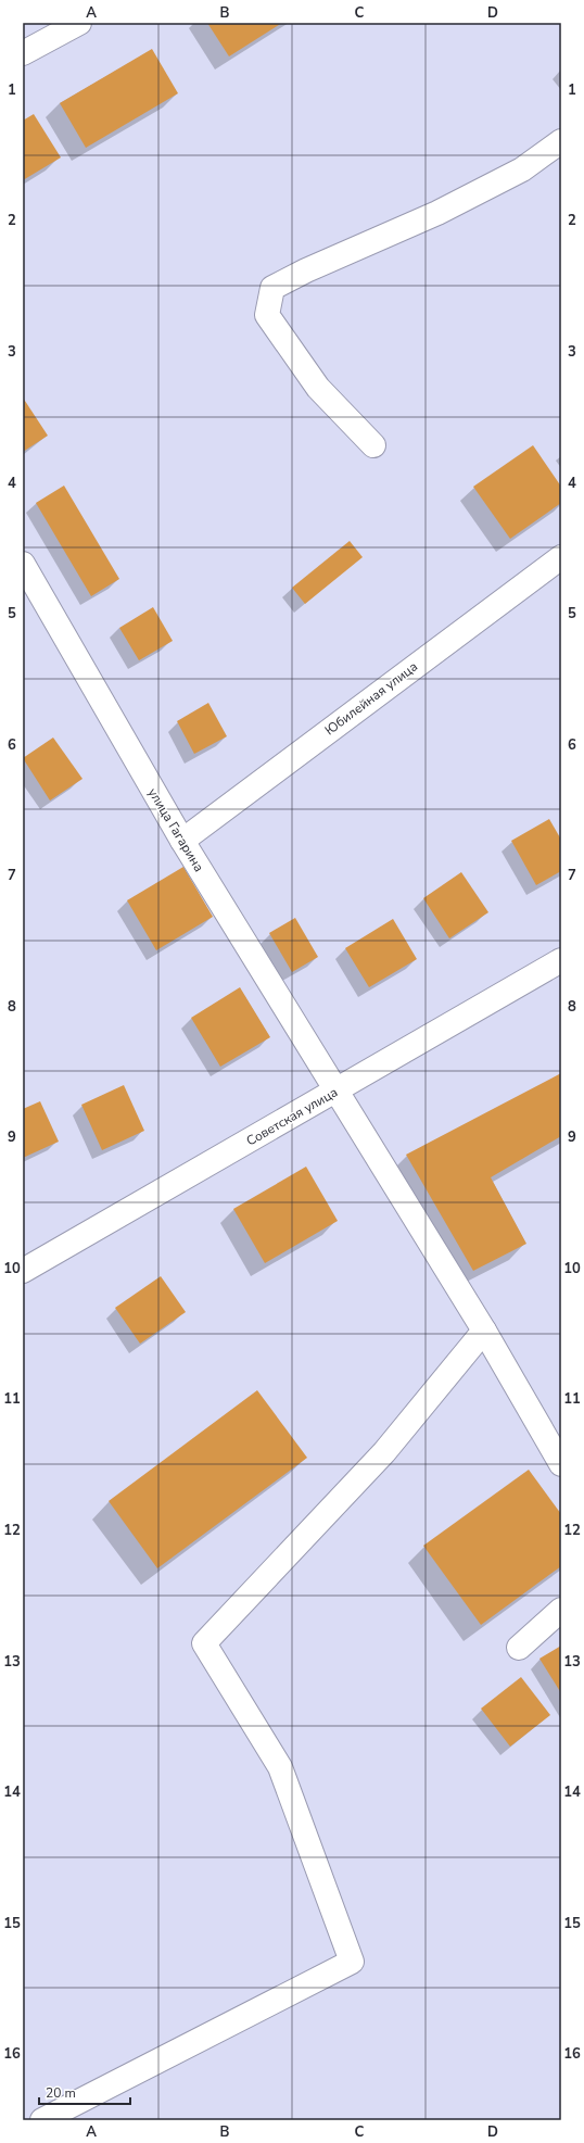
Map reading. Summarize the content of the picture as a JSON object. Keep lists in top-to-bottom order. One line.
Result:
{"streets":{"street":["Юбилейная улица","улица Гагарина","Советская улица"]},"crossings":[["Юбилейная улица","улица Гагарина"],["улица Гагарина","Советская улица"]],"scale_bar":"20 m","grid":{"columns":["A","B","C","D"],"rows":["1","2","3","4","5","6","7","8","9","10","11","12","13","14","15","16"]}}
